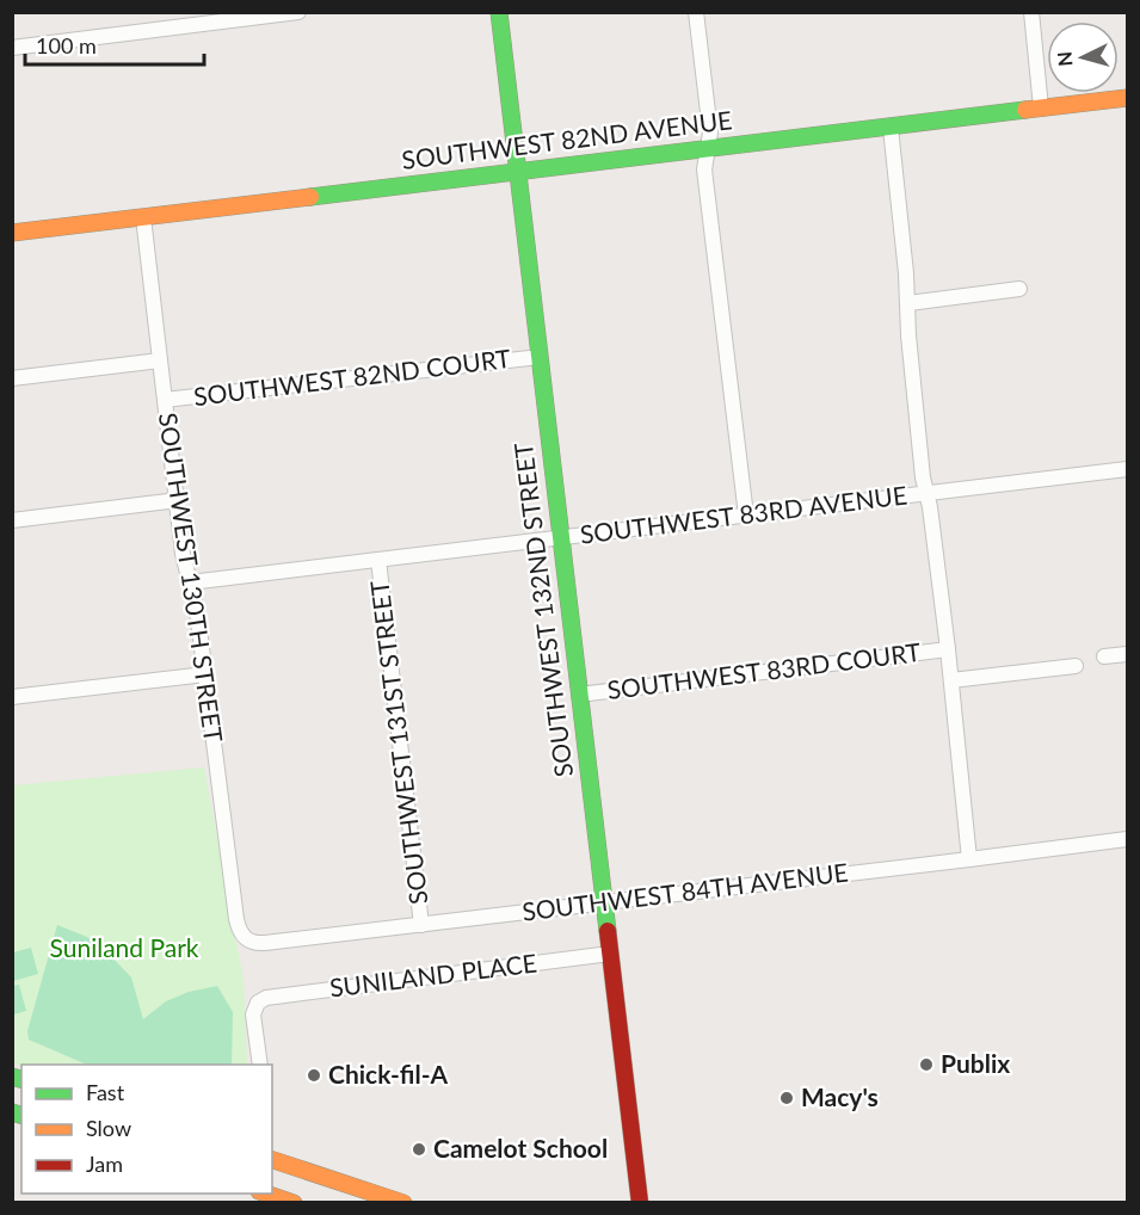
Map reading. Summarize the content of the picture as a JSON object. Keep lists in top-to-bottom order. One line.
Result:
{"streets":{"main road":["SOUTHWEST 82ND AVENUE","SOUTHWEST 132ND STREET"],"street":["SOUTHWEST 82ND COURT","SOUTHWEST 83RD AVENUE","SOUTHWEST 130TH STREET","SOUTHWEST 83RD COURT","SOUTHWEST 131ST STREET","SOUTHWEST 84TH AVENUE","SUNILAND PLACE"]},"crossings":[["SOUTHWEST 82ND AVENUE","SOUTHWEST 130TH STREET"],["SOUTHWEST 82ND AVENUE","SOUTHWEST 132ND STREET"],["SOUTHWEST 82ND COURT","SOUTHWEST 130TH STREET"],["SOUTHWEST 82ND COURT","SOUTHWEST 132ND STREET"],["SOUTHWEST 83RD AVENUE","SOUTHWEST 130TH STREET"],["SOUTHWEST 83RD AVENUE","SOUTHWEST 132ND STREET"],["SOUTHWEST 83RD AVENUE","SOUTHWEST 131ST STREET"],["SOUTHWEST 130TH STREET","SOUTHWEST 84TH AVENUE"],["SOUTHWEST 132ND STREET","SOUTHWEST 83RD COURT"],["SOUTHWEST 132ND STREET","SOUTHWEST 84TH AVENUE"],["SOUTHWEST 132ND STREET","SUNILAND PLACE"],["SOUTHWEST 131ST STREET","SOUTHWEST 84TH AVENUE"]],"parks":["Suniland Park"],"places":["Publix","Chick-fil-A","Macy's","Camelot School"],"legend":["Fast","Slow","Jam"],"scale_bar":"100 m","north":"left"}
